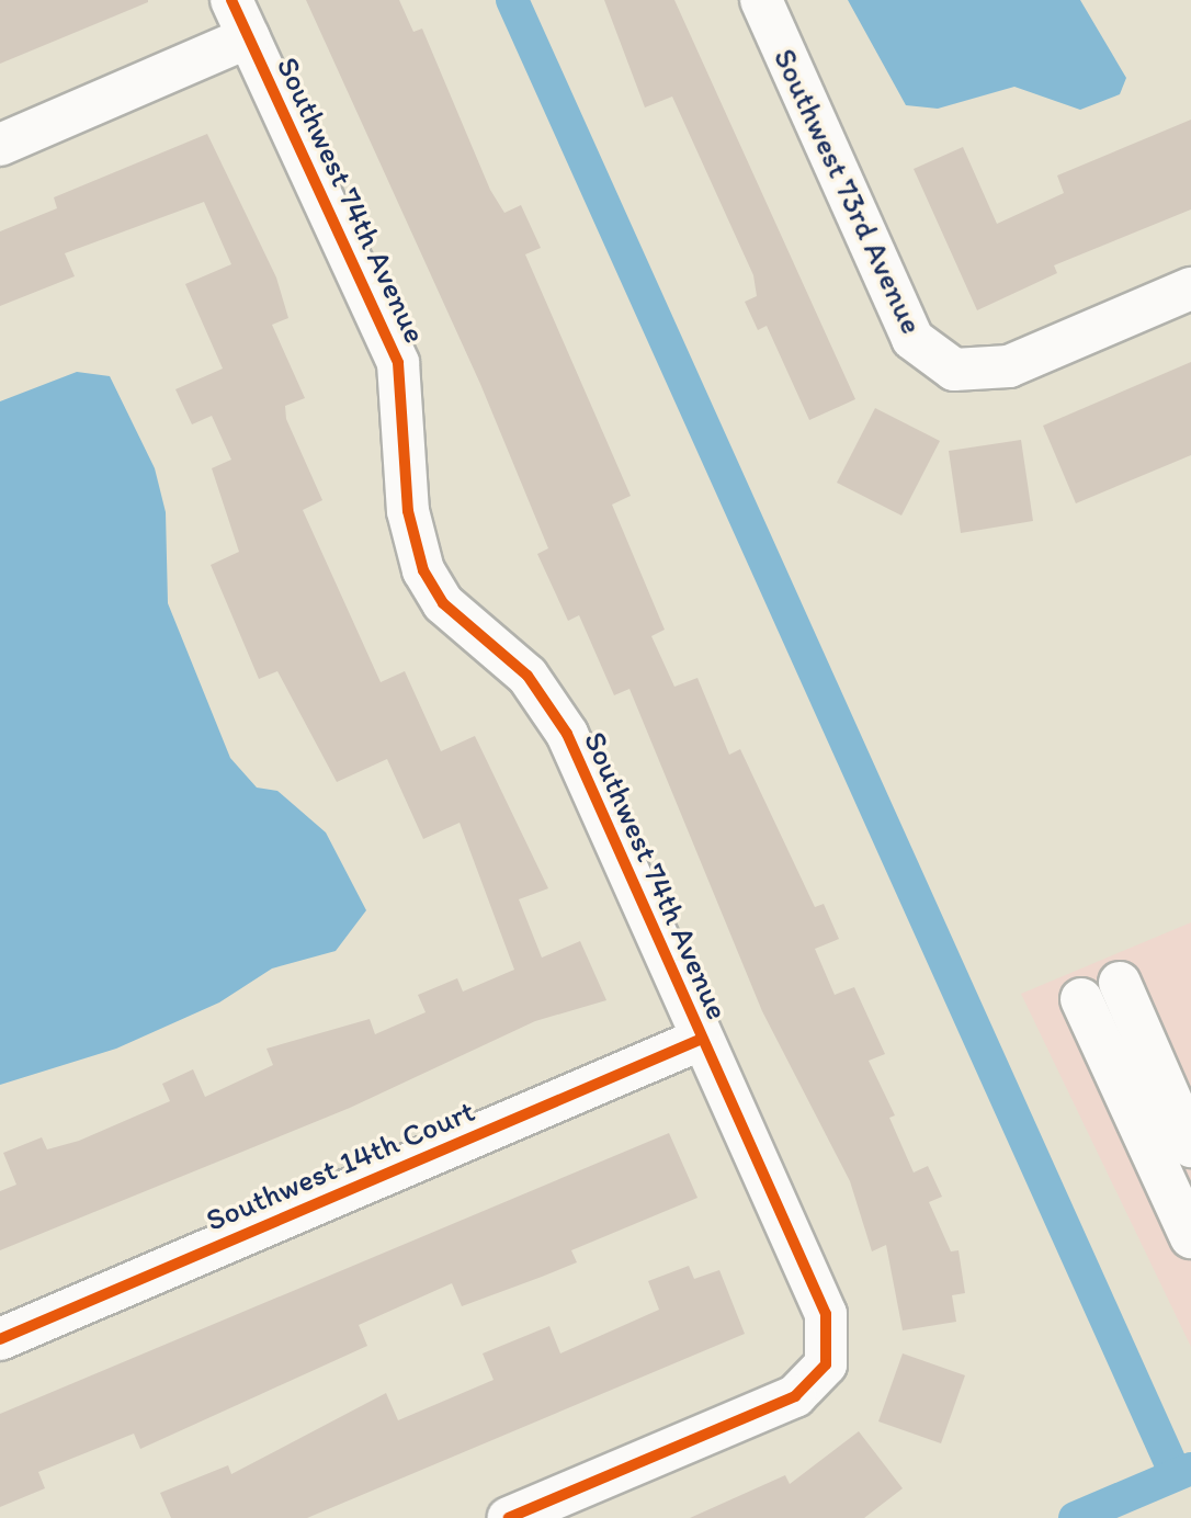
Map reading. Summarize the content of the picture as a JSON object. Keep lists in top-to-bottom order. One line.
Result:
{"streets":{"street":["Southwest 73rd Avenue","Southwest 74th Avenue","Southwest 14th Court"]},"crossings":[["Southwest 74th Avenue","Southwest 14th Court"]]}
